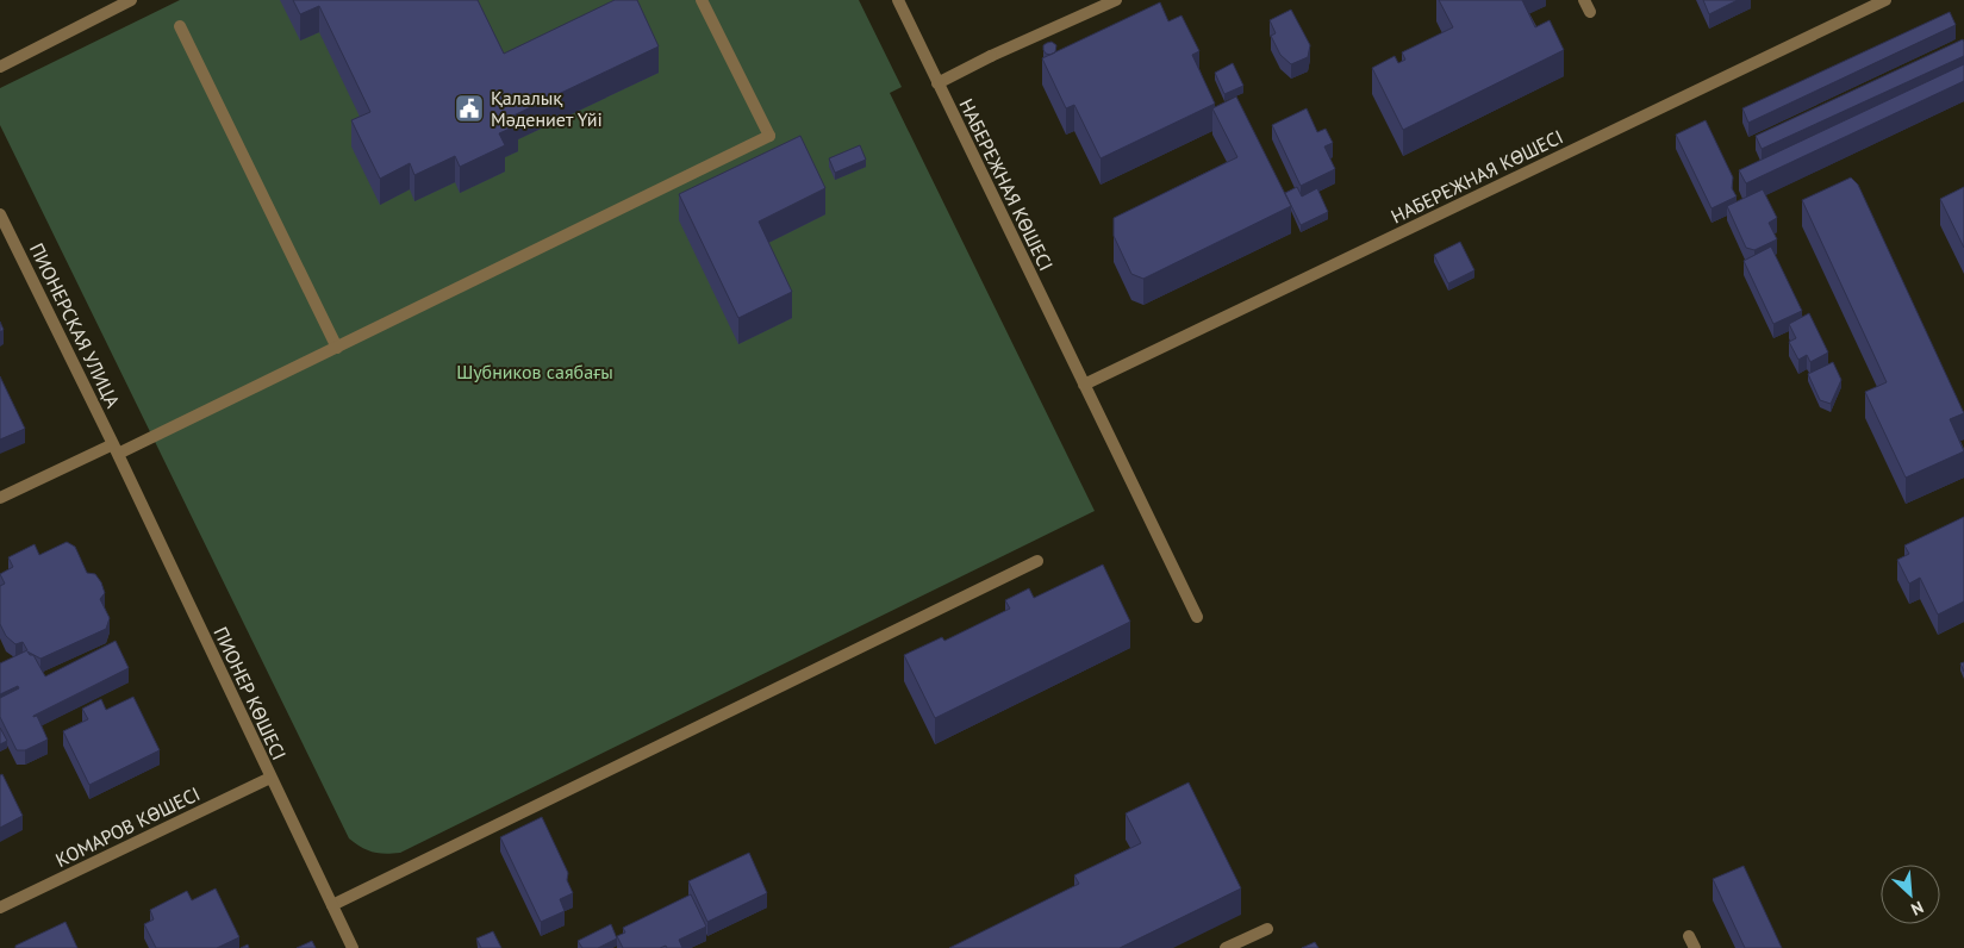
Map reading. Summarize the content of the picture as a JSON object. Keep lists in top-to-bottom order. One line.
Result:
{"streets":{"street":["НАБЕРЕЖНАЯ КӨШЕСІ","ПИОНЕРСКАЯ УЛИЦА","ПИОНЕР КӨШЕСІ","КОМАРОВ КӨШЕСІ"]},"crossings":[["ПИОНЕРСКАЯ УЛИЦА","ПИОНЕР КӨШЕСІ"],["ПИОНЕР КӨШЕСІ","КОМАРОВ КӨШЕСІ"]],"parks":["Шубников саябағы"],"places":{"public building":["Қалалық Мәдениет Үйі"]},"north":"bottom right"}
